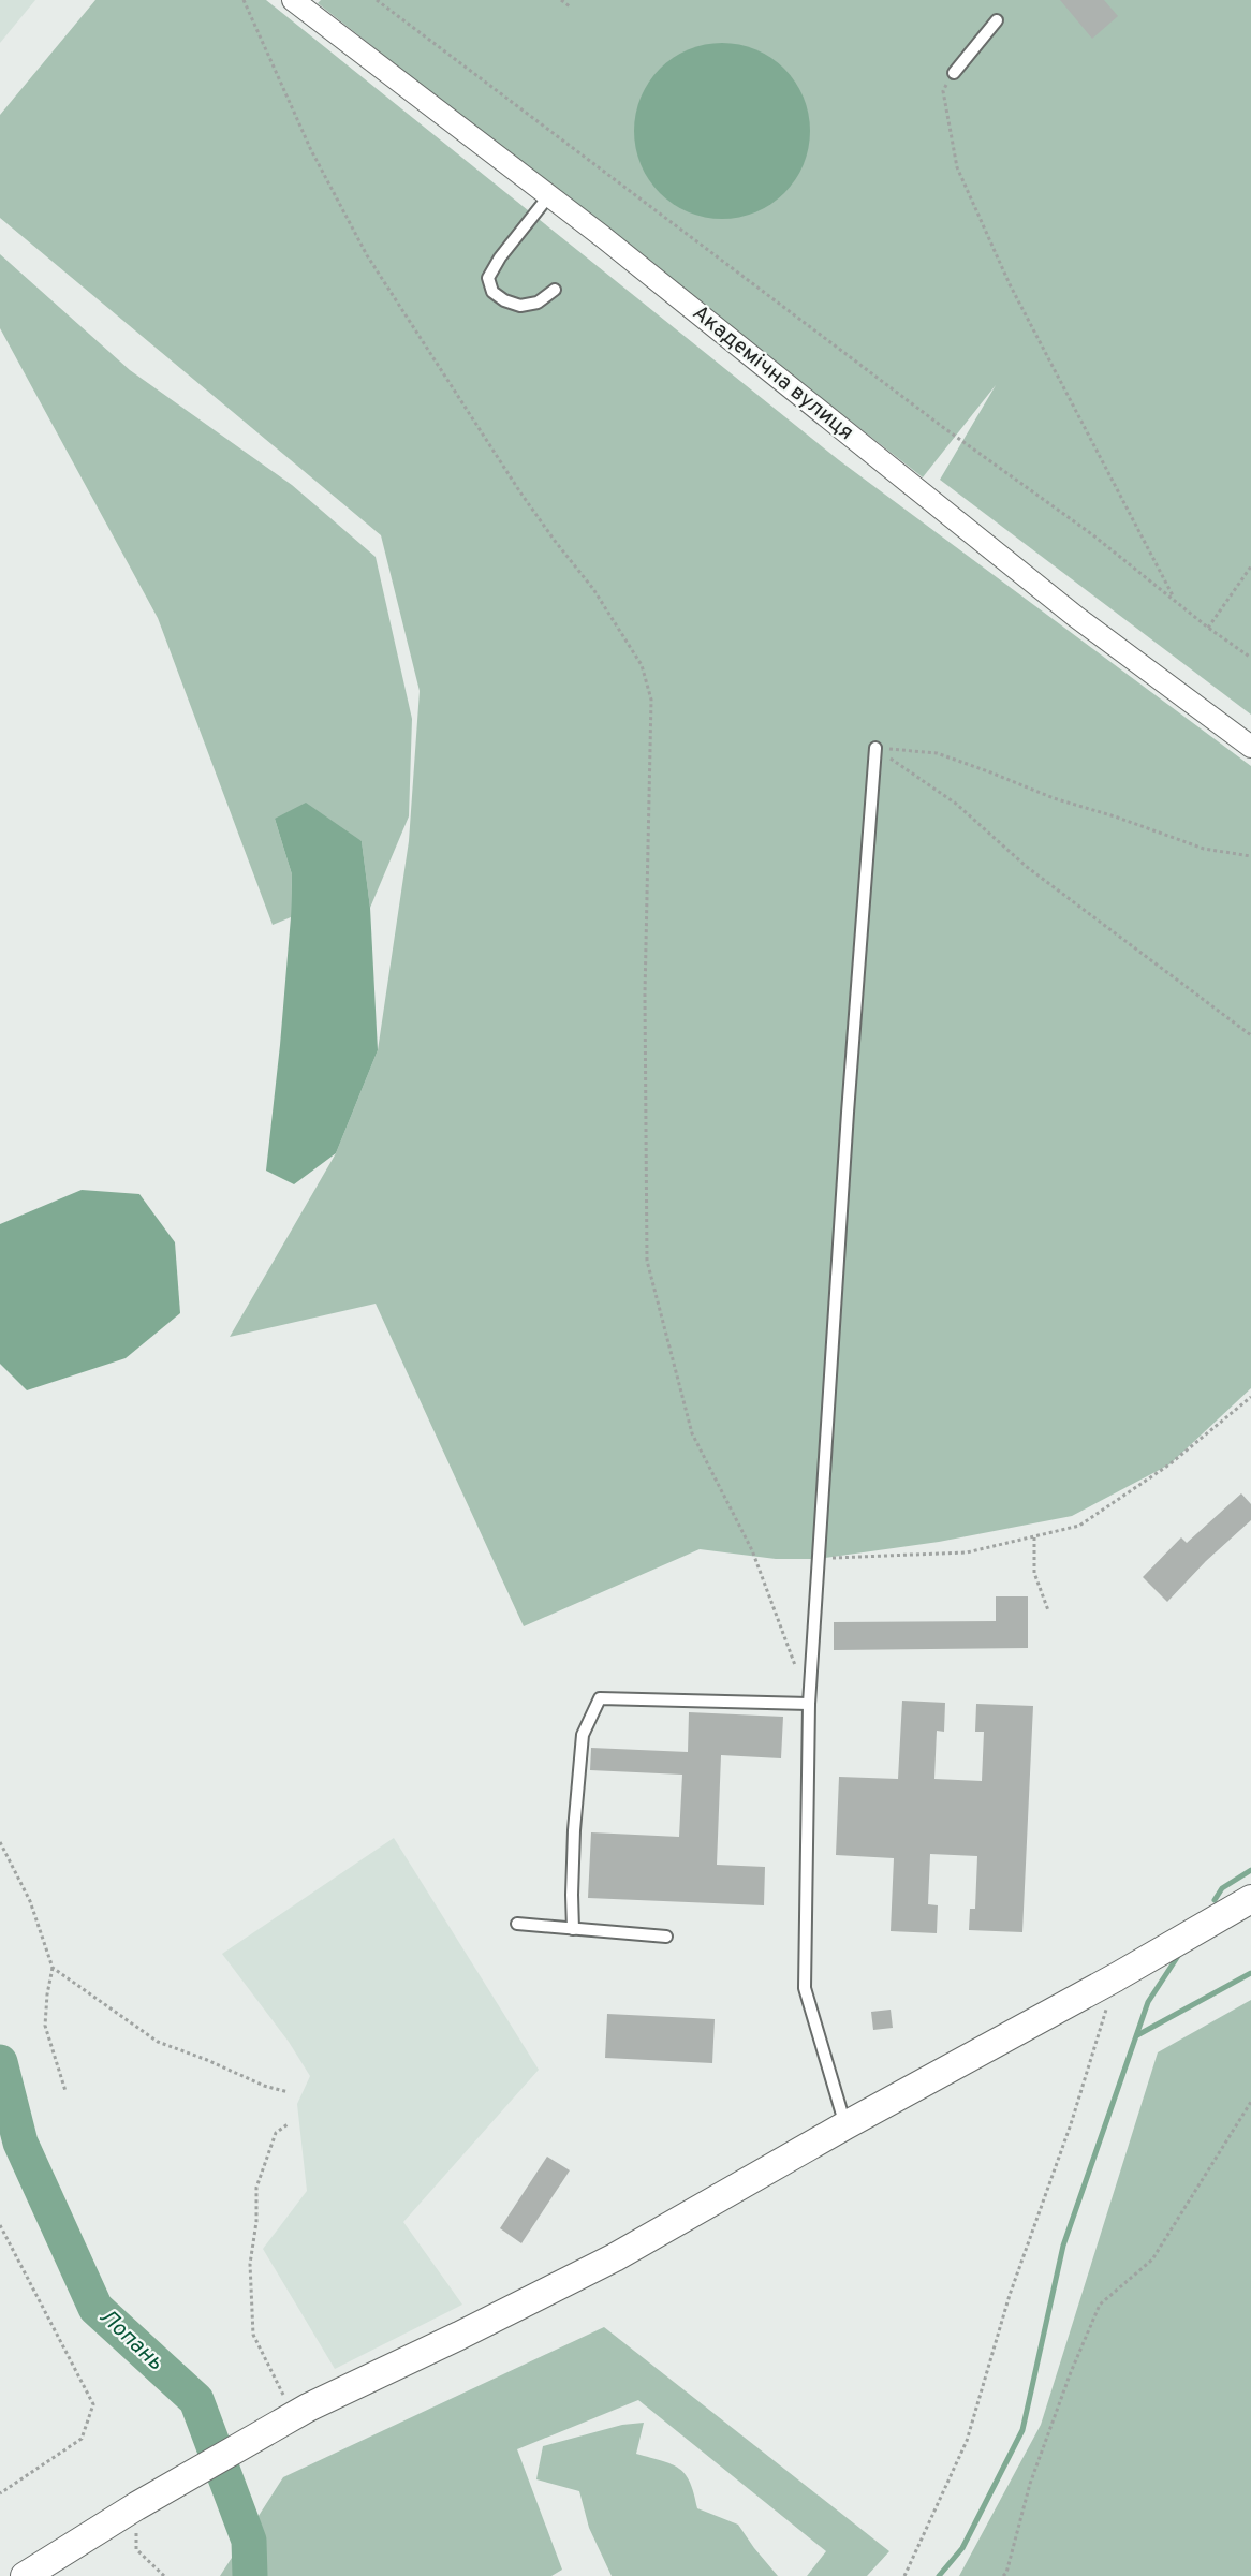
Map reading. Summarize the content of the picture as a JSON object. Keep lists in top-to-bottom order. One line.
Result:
{"streets":{"street":["Академічна вулиця"]},"water":["Лопань"]}
